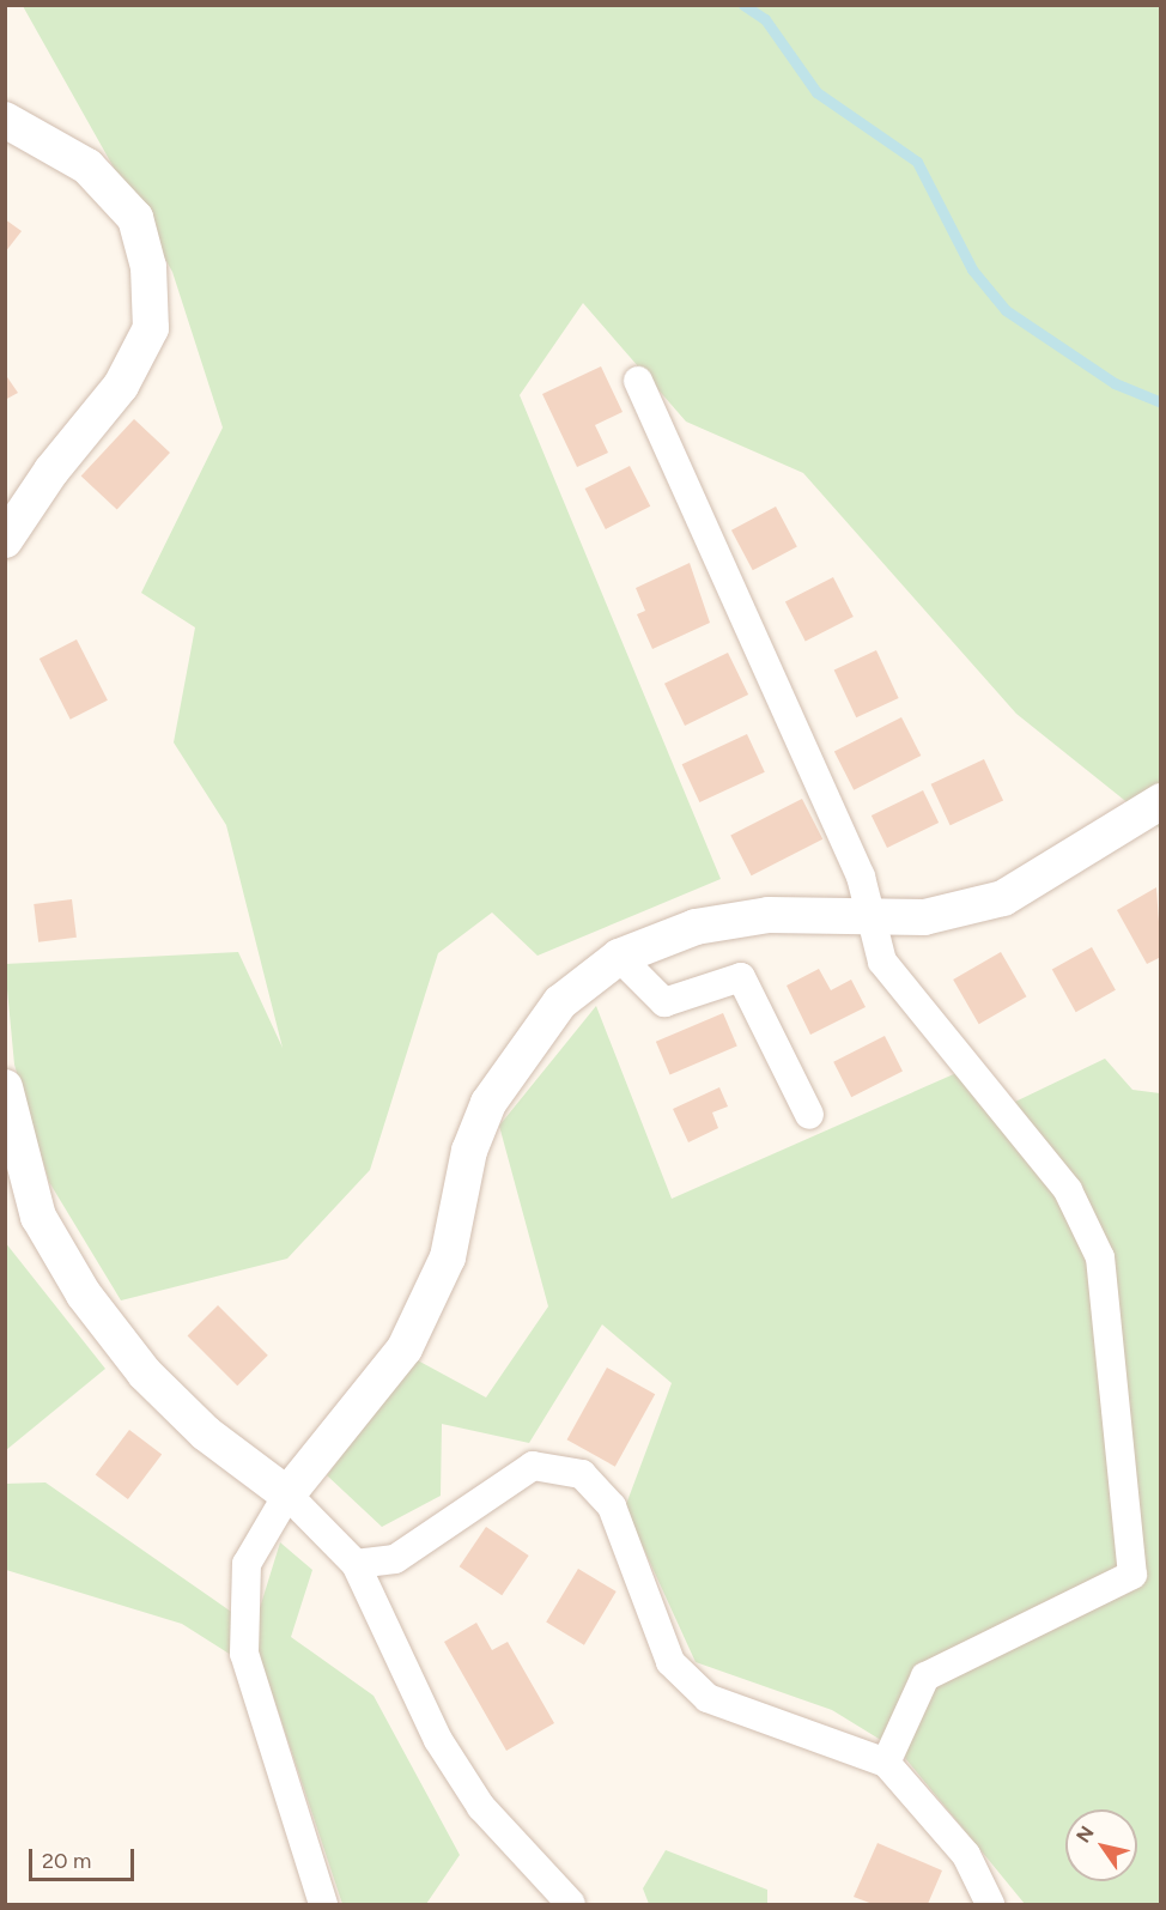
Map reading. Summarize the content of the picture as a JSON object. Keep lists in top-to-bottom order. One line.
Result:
{"scale_bar":"20 m","north":"top left"}
